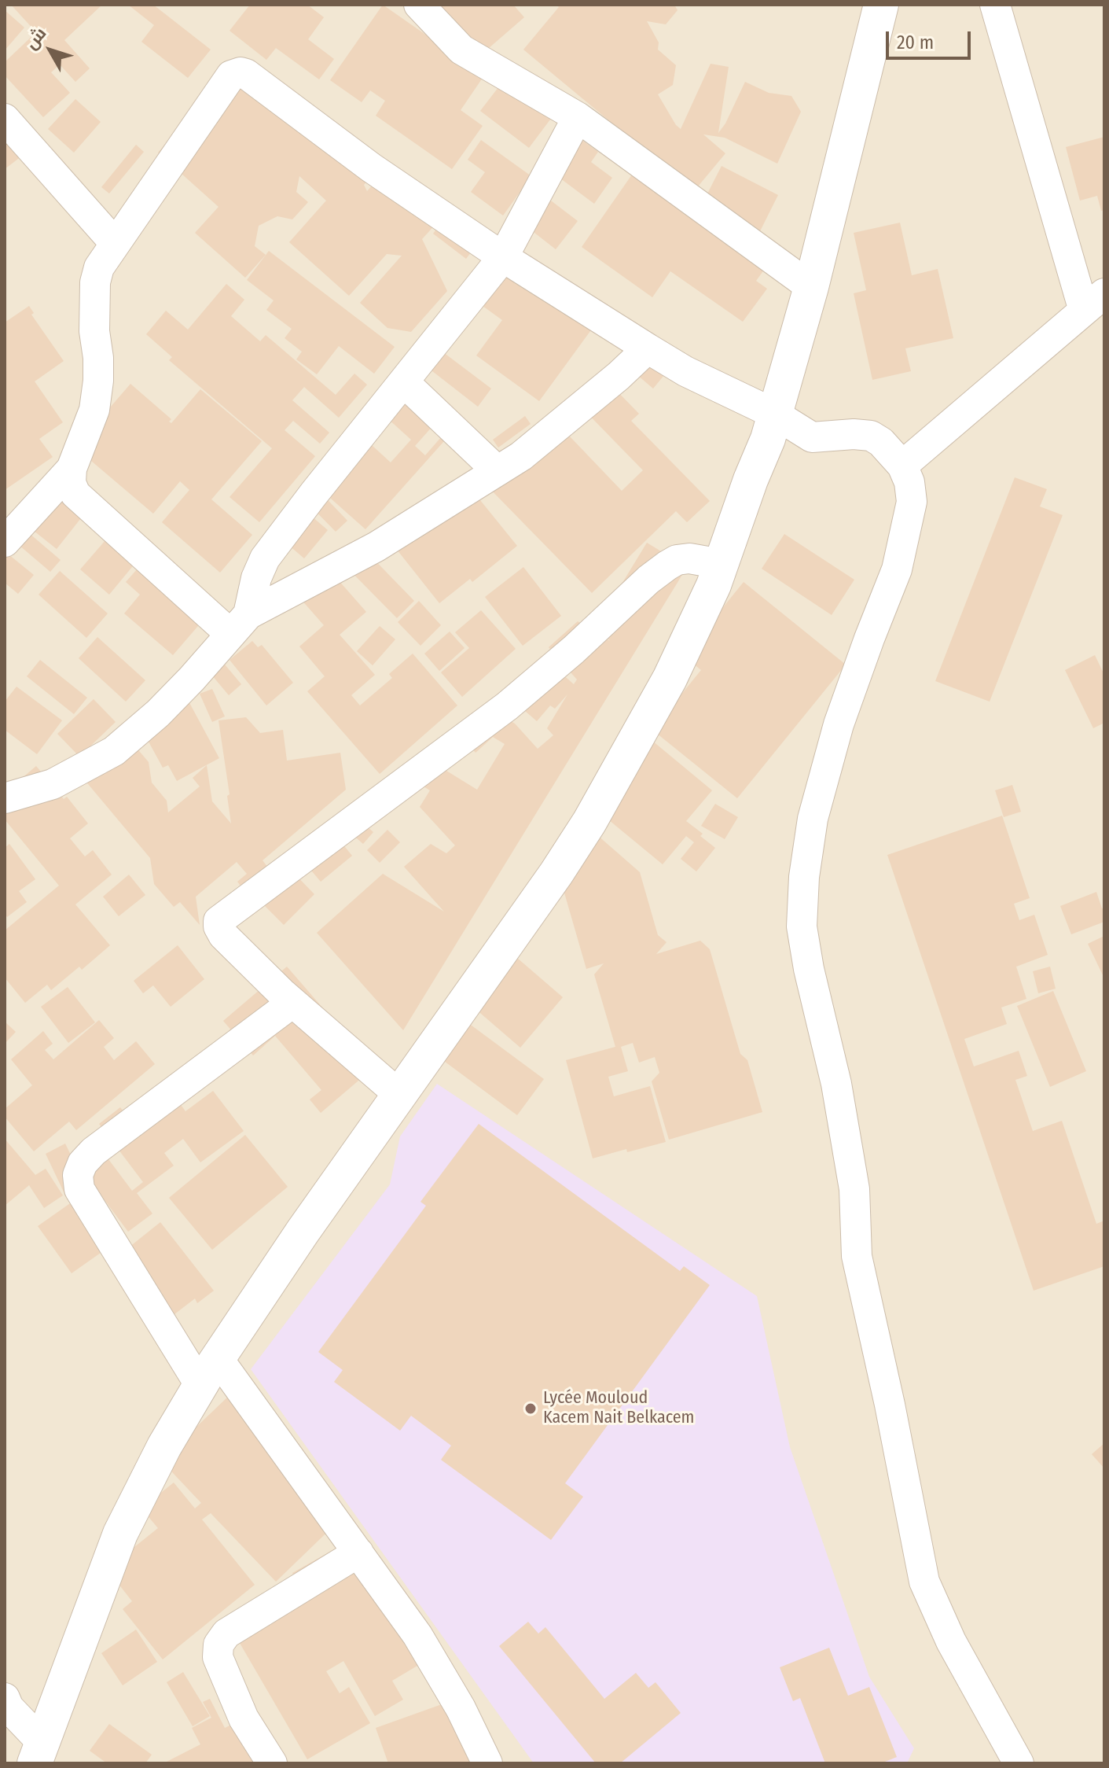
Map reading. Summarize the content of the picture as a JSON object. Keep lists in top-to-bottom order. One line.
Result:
{"places":["Lycée Mouloud Kacem Nait Belkacem"],"scale_bar":"20 m","north":"top left"}
